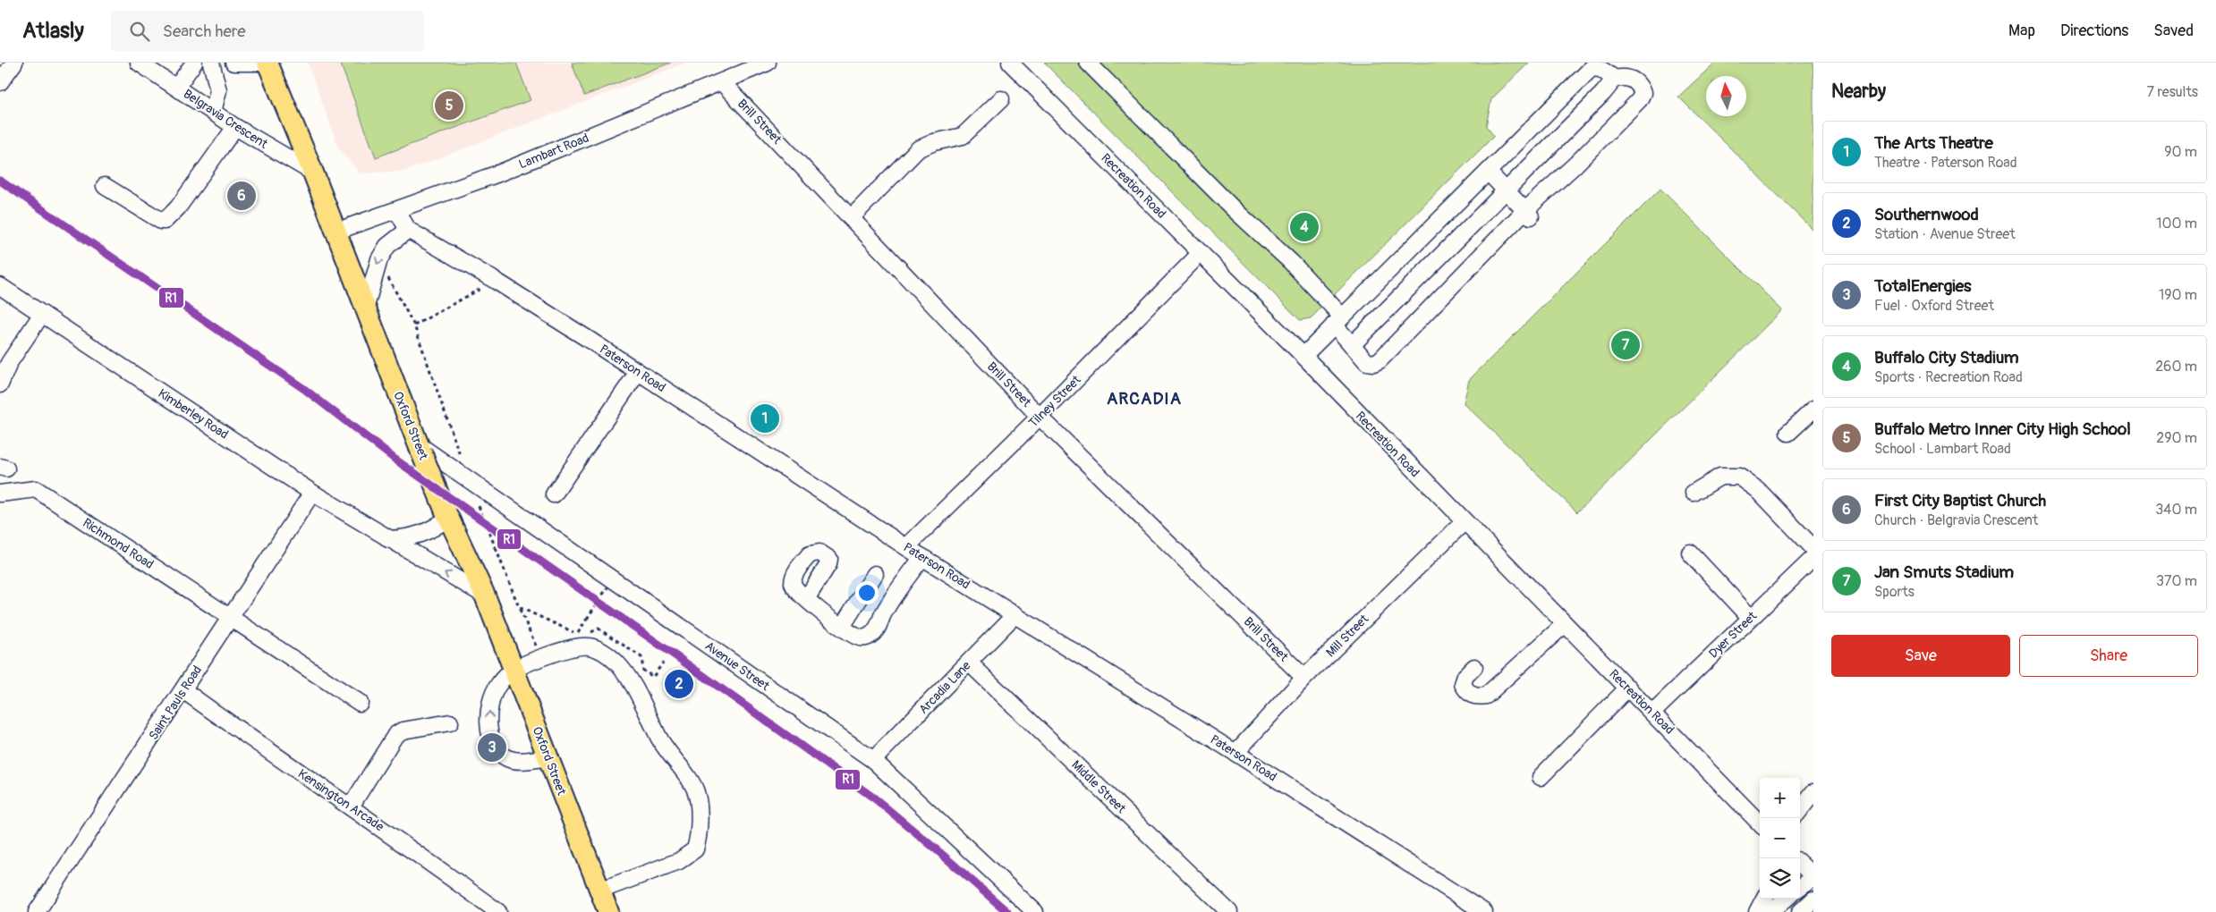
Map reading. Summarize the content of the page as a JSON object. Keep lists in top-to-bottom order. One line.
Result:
{"streets":{"main road":["Oxford Street"],"street":["Belgravia Crescent","Brill Street","Lambart Road","Recreation Road","Paterson Road","Tilney Street","Kimberley Road","Richmond Road","Dyer Street","Mill Street","Avenue Street","Arcadia Lane","Saint Pauls Road","Middle Street","Kensington Arcade"]},"crossings":[["Belgravia Crescent","Oxford Street"],["Brill Street","Lambart Road"],["Brill Street","Tilney Street"],["Brill Street","Mill Street"],["Lambart Road","Oxford Street"],["Recreation Road","Tilney Street"],["Recreation Road","Dyer Street"],["Recreation Road","Mill Street"],["Paterson Road","Tilney Street"],["Paterson Road","Mill Street"],["Paterson Road","Arcadia Lane"],["Kimberley Road","Oxford Street"],["Kimberley Road","Saint Pauls Road"],["Oxford Street","Avenue Street"],["Richmond Road","Saint Pauls Road"],["Avenue Street","Arcadia Lane"],["Arcadia Lane","Middle Street"],["Saint Pauls Road","Kensington Arcade"]],"districts":["ARCADIA"],"lines":["transit line R1"],"north":"top","page":{"header":"Atlasly","search":"Search here","nav":["Map","Directions","Saved"],"heading":["Nearby","7 results"],"pins":["5","6","4","7","1","2","3"],"list":[{"mark":"1","name":"The Arts Theatre","note":"Theatre · Paterson Road","value":"90 m"},{"mark":"2","name":"Southernwood","note":"Station · Avenue Street","value":"100 m"},{"mark":"3","name":"TotalEnergies","note":"Fuel · Oxford Street","value":"190 m"},{"mark":"4","name":"Buffalo City Stadium","note":"Sports · Recreation Road","value":"260 m"},{"mark":"5","name":"Buffalo Metro Inner City High School","note":"School · Lambart Road","value":"290 m"},{"mark":"6","name":"First City Baptist Church","note":"Church · Belgravia Crescent","value":"340 m"},{"mark":"7","name":"Jan Smuts Stadium","note":"Sports","value":"370 m"}],"buttons":["Save","Share"],"map_buttons":["+","−"]}}
